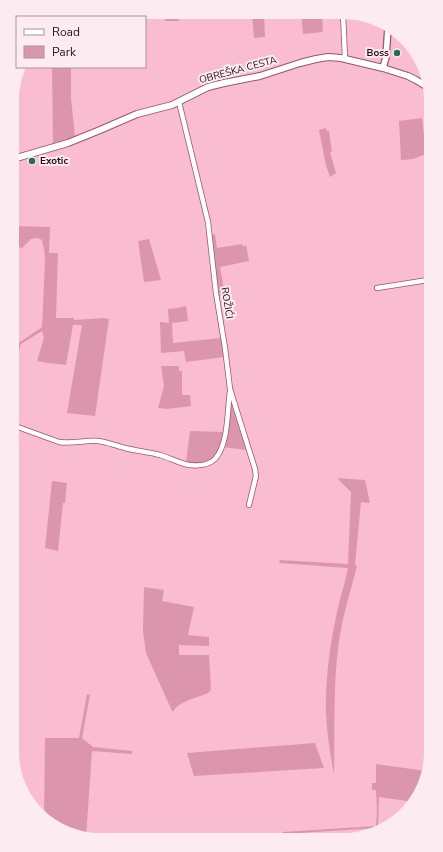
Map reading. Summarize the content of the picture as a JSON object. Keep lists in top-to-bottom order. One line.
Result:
{"streets":{"main road":["OBREŠKA CESTA"],"street":["ROŽIĆI"]},"crossings":[["OBREŠKA CESTA","ROŽIĆI"]],"places":["Boss","Exotic"],"legend":["Road","Park"]}
